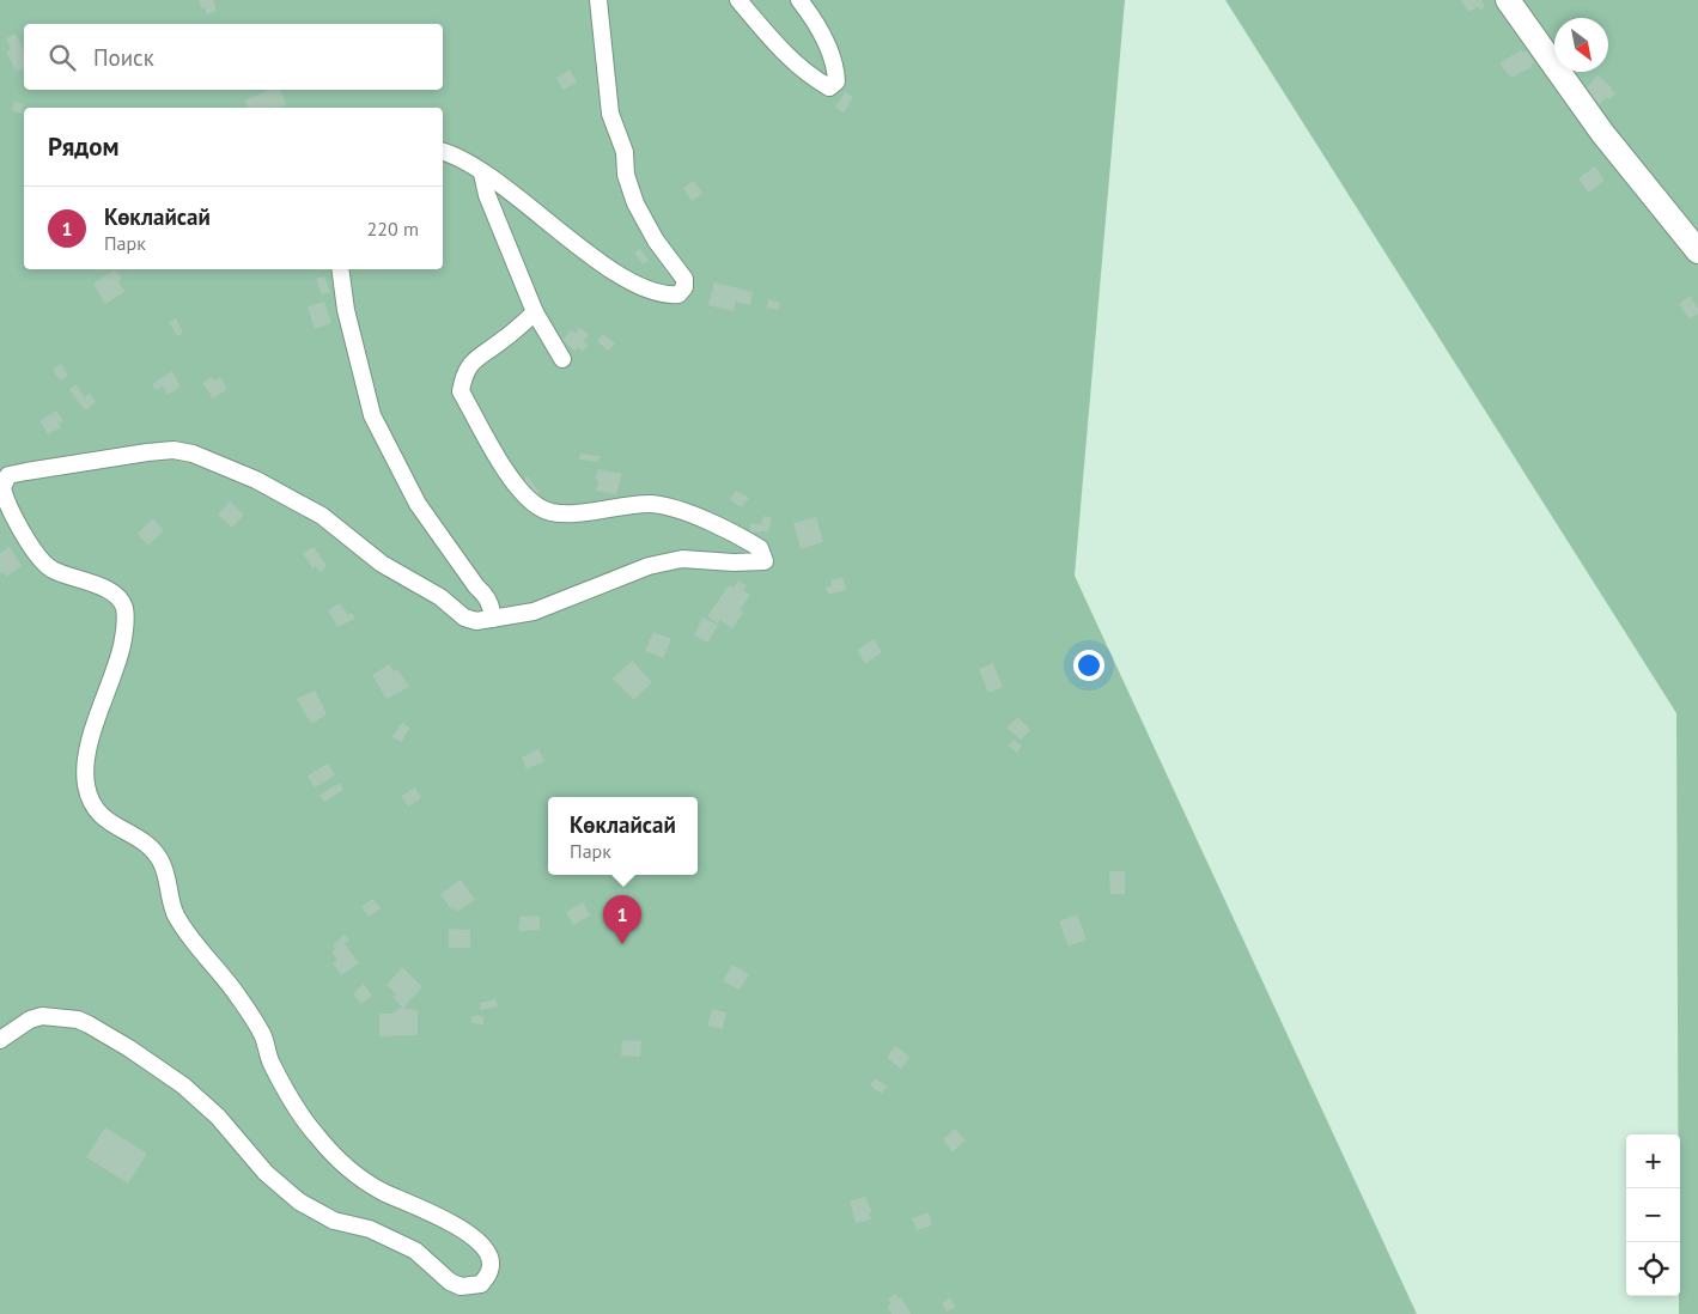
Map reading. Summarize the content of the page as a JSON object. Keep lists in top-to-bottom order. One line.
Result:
{"north":"bottom right","page":{"search":"Поиск","heading":"Рядом","list":[{"mark":"1","name":"Көклайсай","note":"Парк","value":"220 m"}],"popup":["Көклайсай","Парк"],"pins":"1","map_buttons":["+","−"]}}
